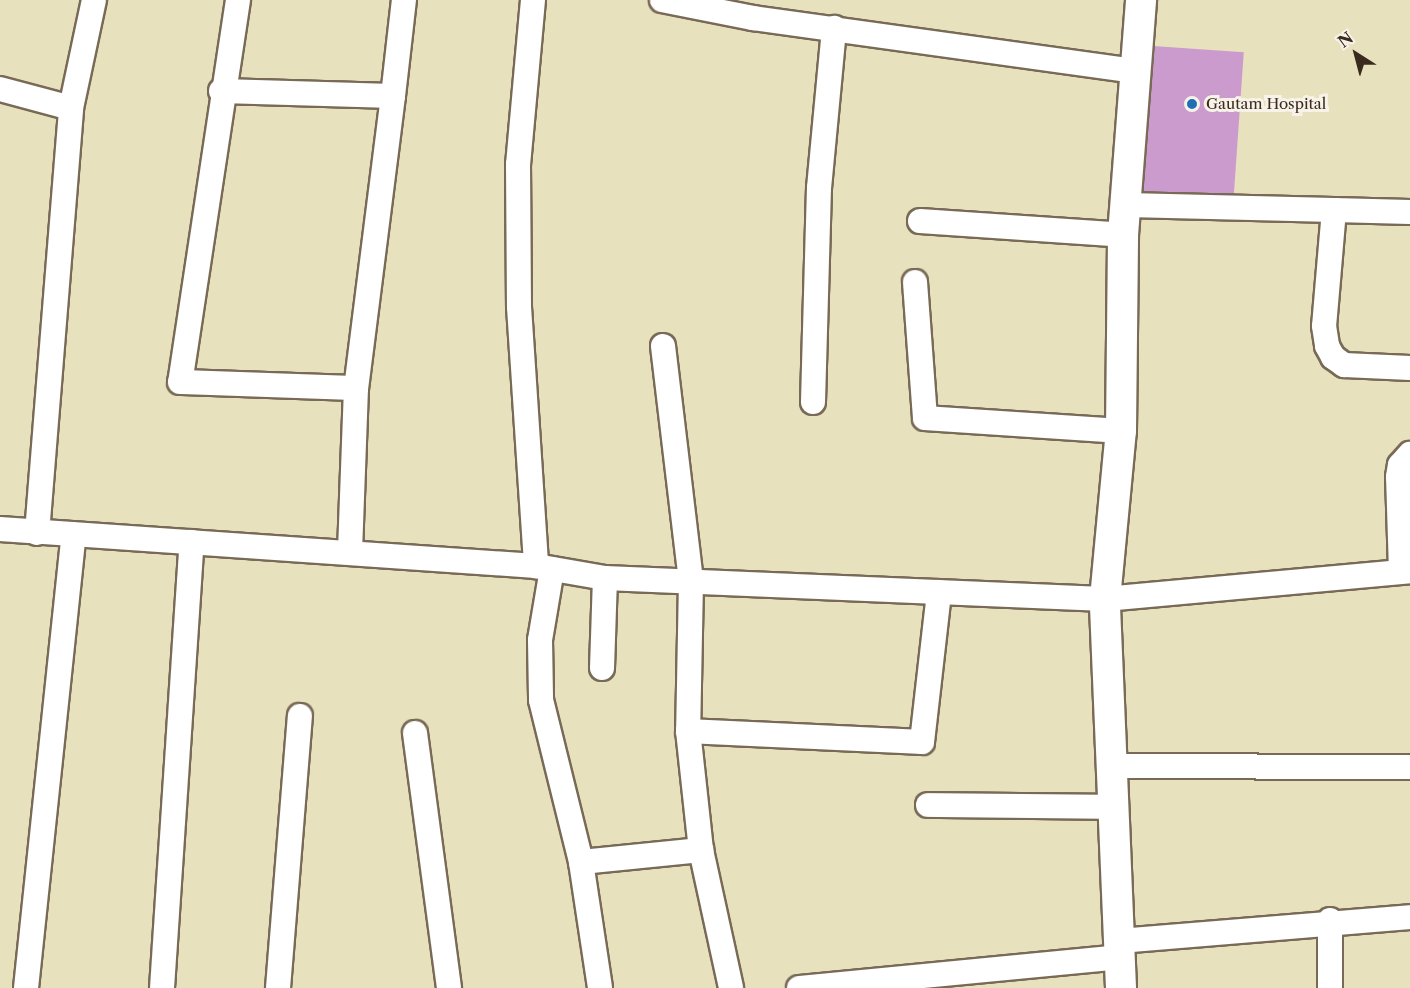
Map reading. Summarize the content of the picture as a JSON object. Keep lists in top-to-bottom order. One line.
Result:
{"places":["Gautam Hospital"],"north":"top left"}
